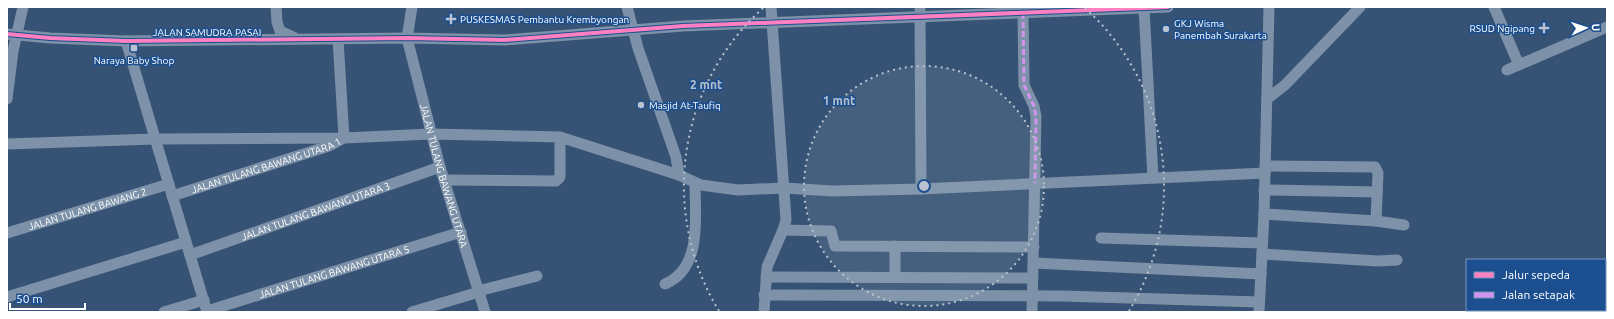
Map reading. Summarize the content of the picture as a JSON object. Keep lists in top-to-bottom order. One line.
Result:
{"streets":{"street":["JALAN SAMUDRA PASAI","JALAN TULANG BAWANG UTARA 1","JALAN TULANG BAWANG UTARA","JALAN TULANG BAWANG 2","JALAN TULANG BAWANG UTARA 3","JALAN TULANG BAWANG UTARA 5"]},"crossings":[["JALAN SAMUDRA PASAI","JALAN TULANG BAWANG UTARA"],["JALAN TULANG BAWANG UTARA 1","JALAN TULANG BAWANG UTARA"],["JALAN TULANG BAWANG UTARA","JALAN TULANG BAWANG UTARA 3"],["JALAN TULANG BAWANG UTARA","JALAN TULANG BAWANG UTARA 5"]],"places":{"health":["PUSKESMAS Pembantu Krembyongan","RSUD Ngipang"],"other":["GKJ Wisma Panembah Surakarta","Masjid At-Taufiq"],"transit":["Naraya Baby Shop"]},"legend":["Jalur sepeda","Jalan setapak"],"scale_bar":"50 m","north":"right","rings":["2 mnt","1 mnt"]}
